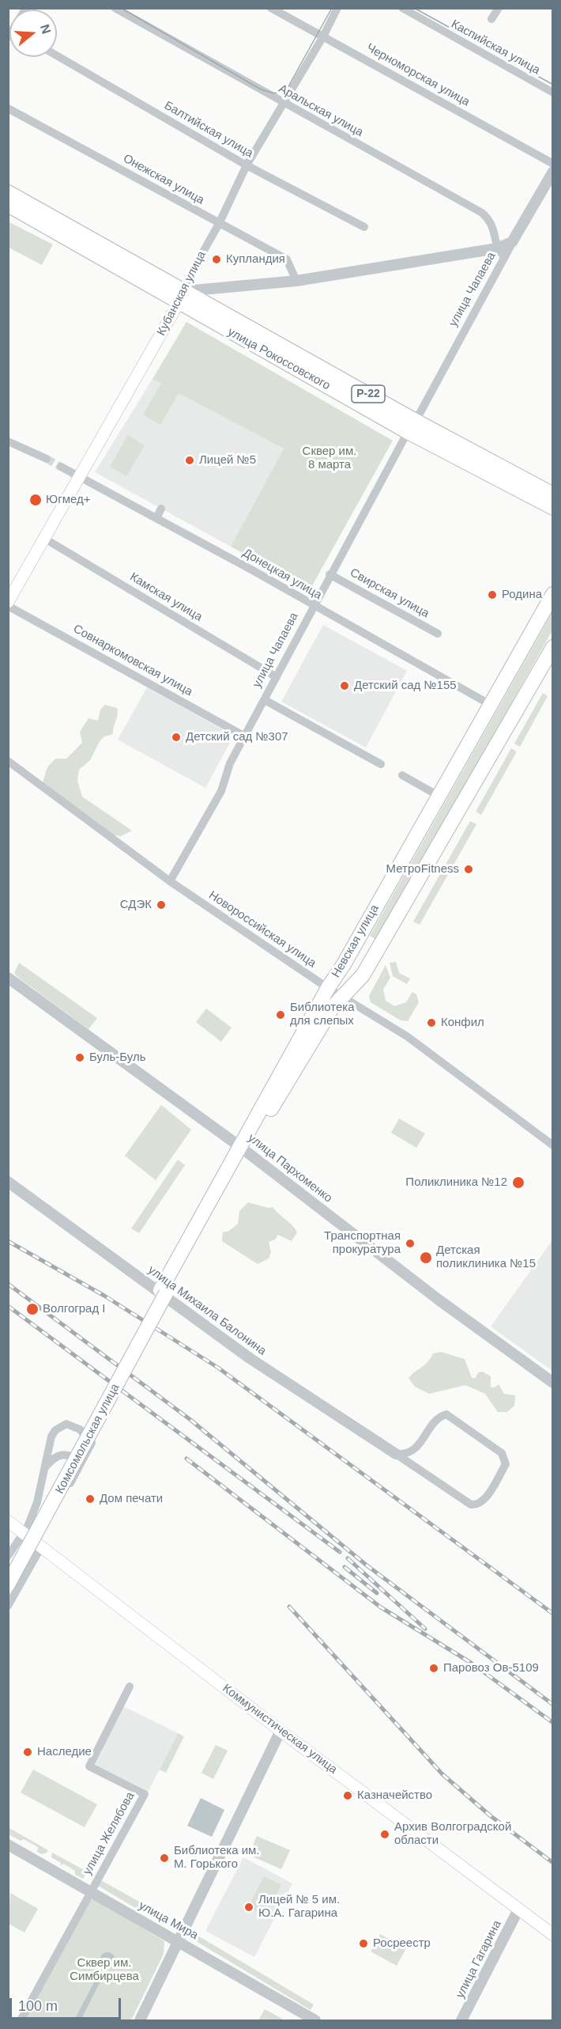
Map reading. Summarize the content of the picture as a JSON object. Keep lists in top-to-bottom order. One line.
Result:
{"streets":{"main road":["Кубанская улица","улица Рокоссовского","Р-22","Невская улица","Комсомольская улица","Коммунистическая улица"],"street":["Каспийская улица","Черноморская улица","Аральская улица","Балтийская улица","Онежская улица","улица Чапаева","Донецкая улица","Свирская улица","Камская улица","Совнаркомовская улица","Новороссийская улица","улица Пархоменко","улица Михаила Балонина","улица Желябова","улица Мира","улица Гагарина"]},"crossings":[["Черноморская улица","Кубанская улица"],["Аральская улица","Кубанская улица"],["Балтийская улица","Кубанская улица"],["Онежская улица","Кубанская улица"],["улица Чапаева","улица Рокоссовского"],["улица Чапаева","Донецкая улица"],["улица Чапаева","Свирская улица"],["улица Чапаева","Камская улица"],["улица Чапаева","Совнаркомовская улица"],["улица Чапаева","Новороссийская улица"],["Кубанская улица","улица Рокоссовского"],["Кубанская улица","Донецкая улица"],["Кубанская улица","Камская улица"],["Донецкая улица","Невская улица"],["Новороссийская улица","Невская улица"],["Невская улица","улица Пархоменко"],["Невская улица","Комсомольская улица"],["Коммунистическая улица","улица Гагарина"],["улица Желябова","улица Мира"]],"parks":["Сквер им. 8 марта","Сквер им. Симбирцева"],"places":["Купландия","Лицей №5","Югмед+","Родина","Детский сад №155","Детский сад №307","МетроFitness","СДЭК","Библиотека для слепых","Конфил","Буль-Буль","Поликлиника №12","Транспортная прокуратура","Детская поликлиника №15","Волгоград I","Дом печати","Паровоз Ов-5109","Наследие","Казначейство","Архив Волгоградской области","Библиотека им. М. Горького","Лицей № 5 им. Ю.А. Гагарина","Росреестр"],"scale_bar":"100 m","north":"right"}
